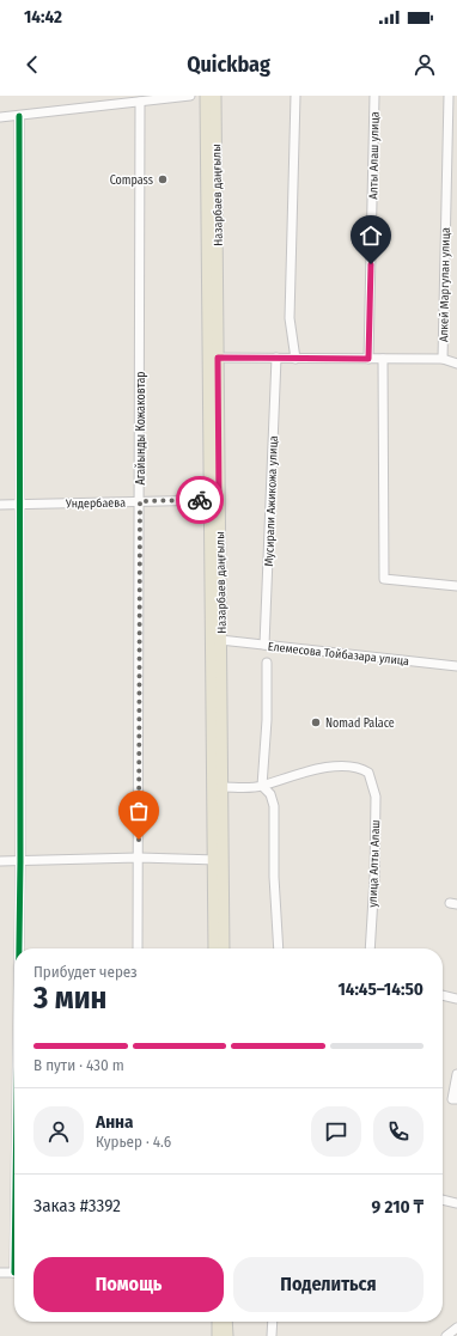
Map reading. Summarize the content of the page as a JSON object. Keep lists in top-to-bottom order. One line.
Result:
{"streets":{"main road":["Назарбаев даңғылы"],"street":["Алты Алаш улица","Алкей Маргулан улица","Агайынды Кожаковтар","Мусирали Ажикожа улица","Ундербаева","Елемесова Тойбазара улица","улица Алты Алаш"]},"crossings":[["Назарбаев даңғылы","Ундербаева"],["Назарбаев даңғылы","Елемесова Тойбазара улица"],["Агайынды Кожаковтар","Ундербаева"],["Мусирали Ажикожа улица","Елемесова Тойбазара улица"]],"places":["Compass","Nomad Palace"],"page":{"status":"14:42","header":"Quickbag","heading":["3 мин","Прибудет через","14:45–14:50"],"panel":["Анна","Курьер · 4.6","Заказ #3392","9 210 ₸"],"bar":"В пути · 430 m","buttons":["Помощь","Поделиться"]}}
